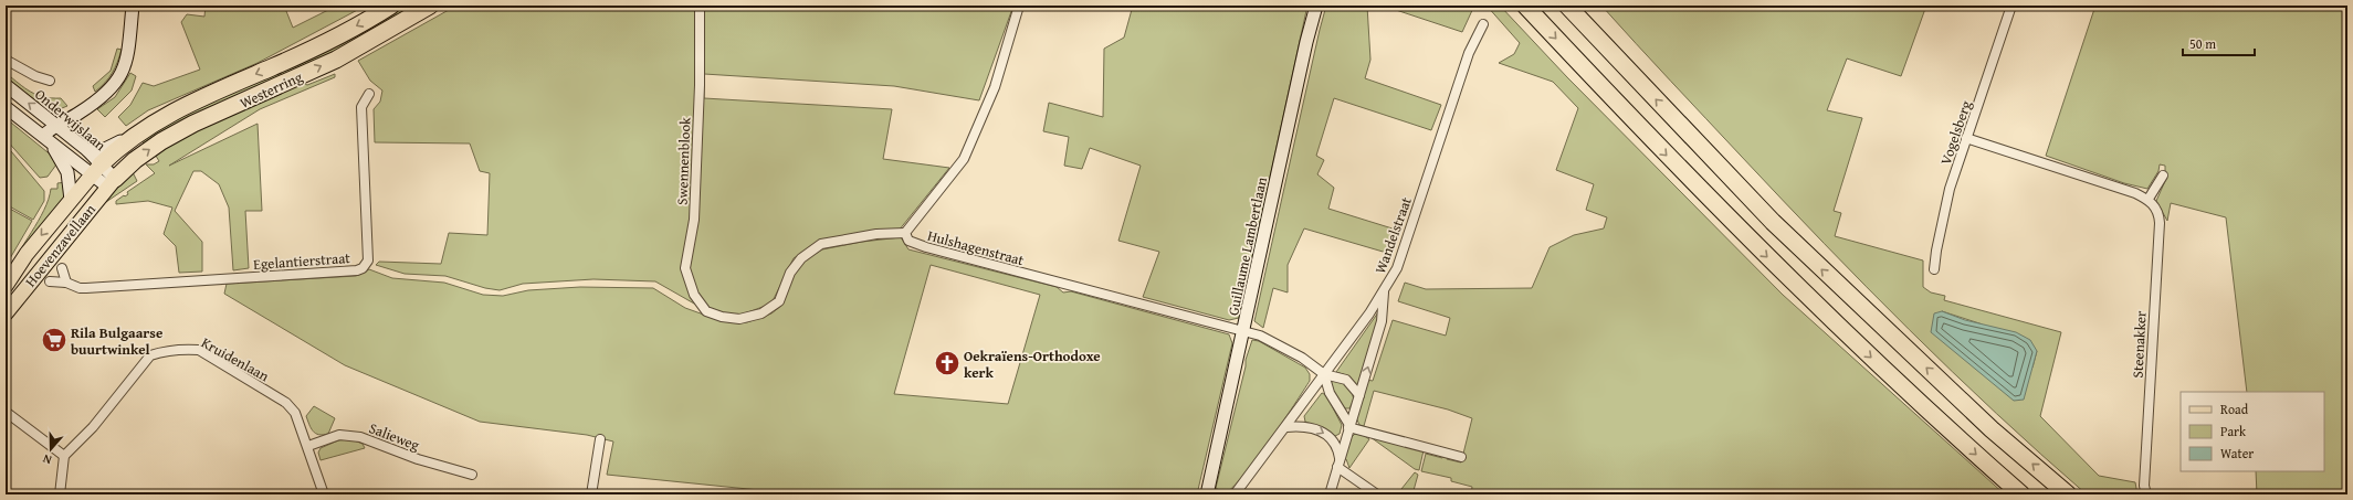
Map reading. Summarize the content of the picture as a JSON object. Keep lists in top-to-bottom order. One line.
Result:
{"streets":{"highway":["Westerring"],"main road":["Hoevenzavellaan"],"street":["Onderwijslaan","Vogelsberg","Swennenblook","Wandelstraat","Guillaume Lambertlaan","Hulshagenstraat","Egelantierstraat","Steenakker","Kruidenlaan","Salieweg"]},"crossings":[["Westerring","Onderwijslaan"],["Westerring","Hoevenzavellaan"],["Onderwijslaan","Hoevenzavellaan"],["Swennenblook","Hulshagenstraat"],["Wandelstraat","Hulshagenstraat"],["Guillaume Lambertlaan","Hulshagenstraat"],["Kruidenlaan","Salieweg"]],"places":{"supermarket":["Rila Bulgaarse buurtwinkel"],"church":["Oekraïens-Orthodoxe kerk"]},"legend":["Road","Park","Water"],"scale_bar":"50 m","north":"bottom"}
